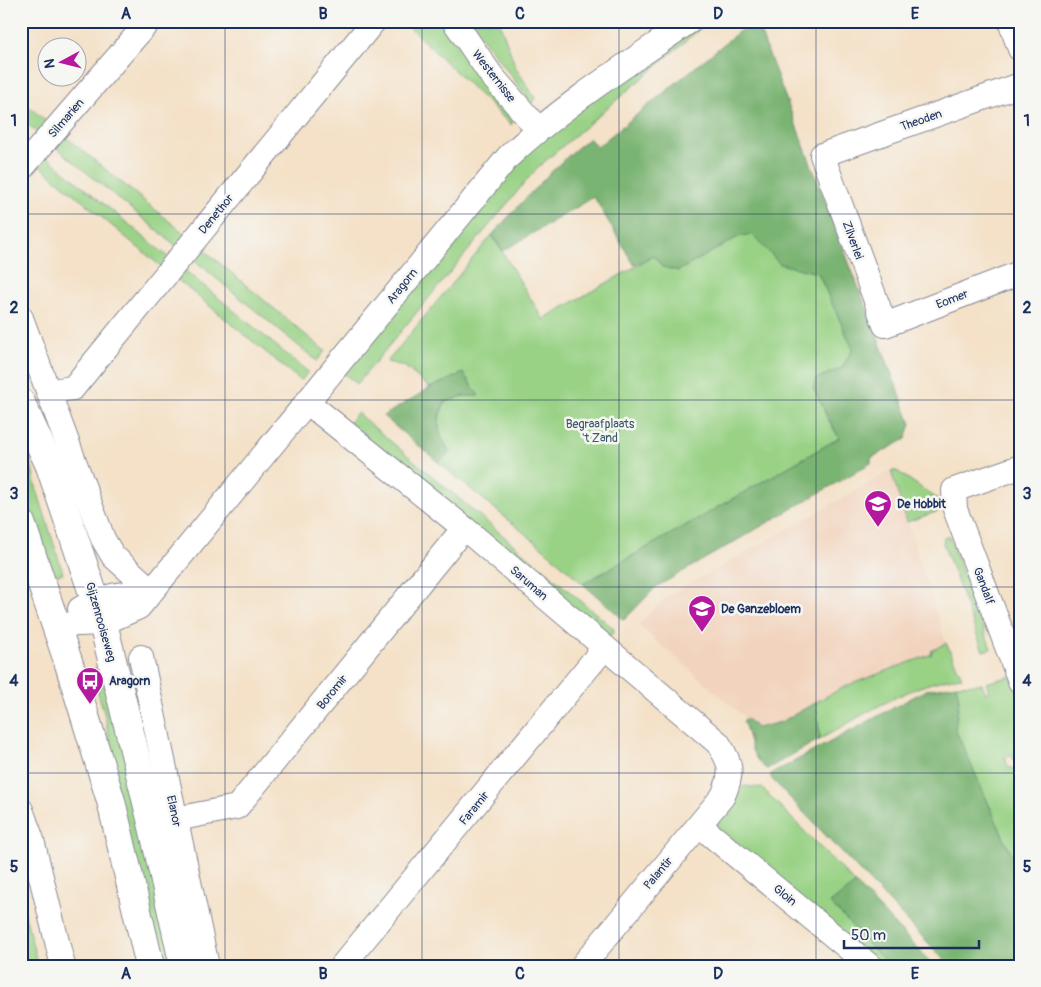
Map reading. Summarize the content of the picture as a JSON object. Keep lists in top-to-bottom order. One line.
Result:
{"streets":{"main road":["Gijzenrooiseweg"],"street":["Westernisse","Silmarien","Theoden","Denethor","Zilverlei","Aragorn","Eomer","Saruman","Gandalf","Boromir","Faramir","Elanor","Palantir","Gloin"]},"crossings":[["Westernisse","Aragorn"],["Theoden","Zilverlei"],["Zilverlei","Eomer"],["Aragorn","Saruman"],["Aragorn","Gijzenrooiseweg"],["Saruman","Boromir"],["Saruman","Faramir"],["Saruman","Palantir"],["Boromir","Elanor"],["Palantir","Gloin"]],"parks":["Begraafplaats 't Zand"],"places":{"school or university":["De Hobbit","De Ganzebloem"],"bus stop":["Aragorn"]},"scale_bar":"50 m","north":"left","grid":{"columns":["A","B","C","D","E"],"rows":["1","2","3","4","5"]}}
